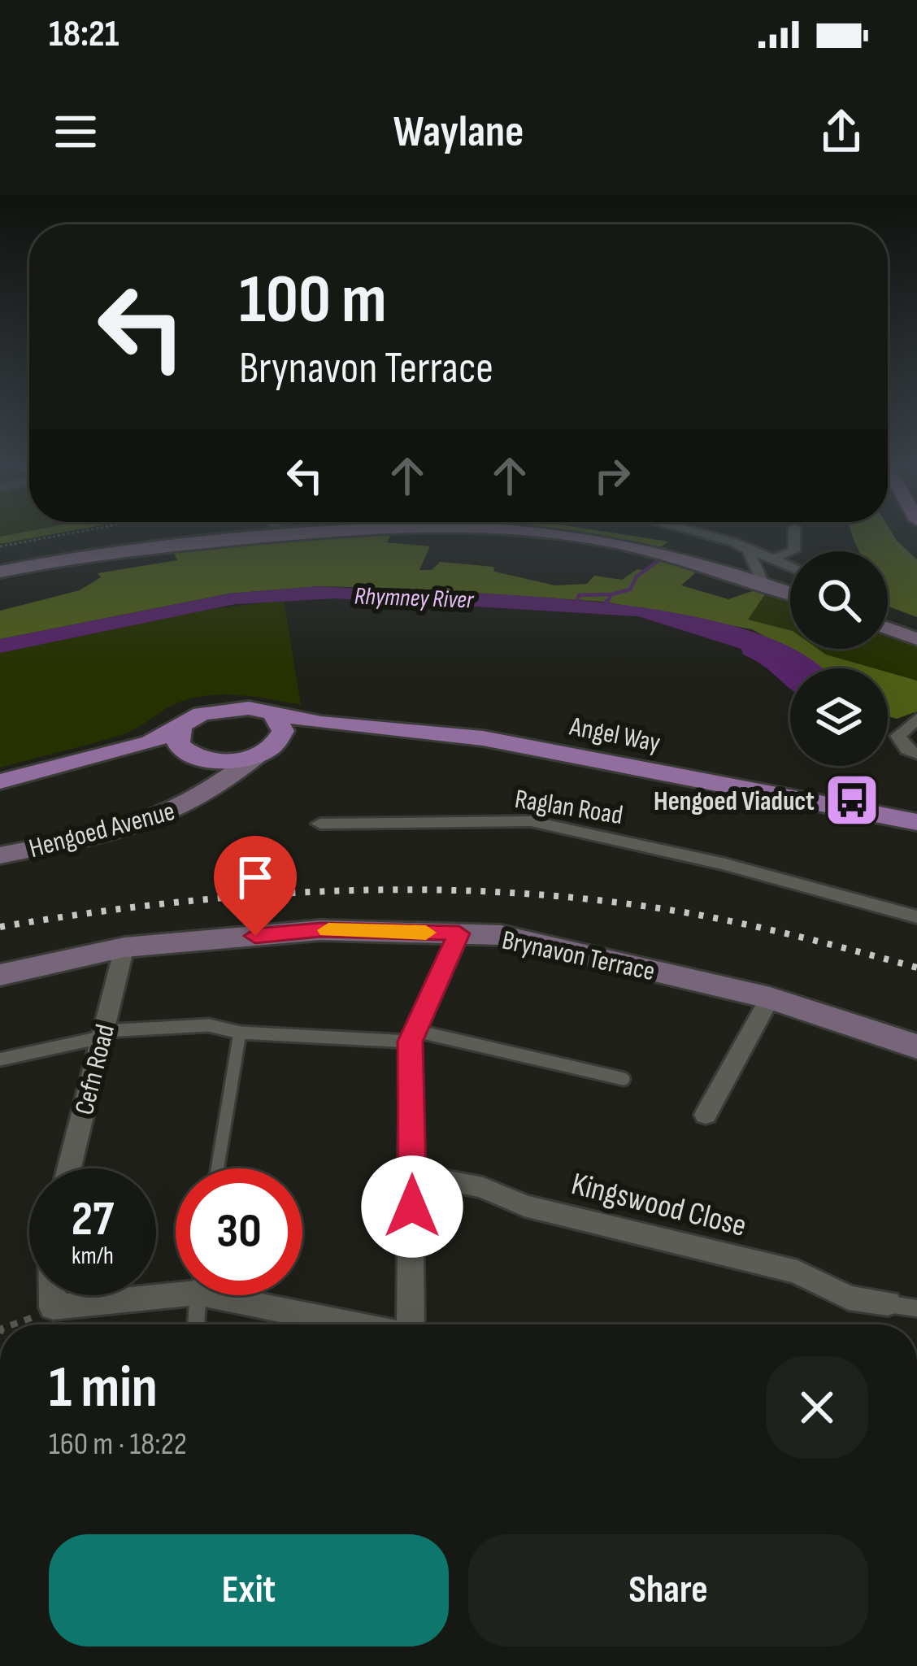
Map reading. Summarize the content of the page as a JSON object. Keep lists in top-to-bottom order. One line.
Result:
{"streets":{"main road":["Angel Way","Hengoed Avenue","Brynavon Terrace"],"street":["Raglan Road","Cefn Road","Kingswood Close"]},"crossings":[["Angel Way","Hengoed Avenue"],["Brynavon Terrace","Cefn Road"]],"water":["Rhymney River"],"places":{"bus stop":["Hengoed Viaduct"]},"page":{"status":"18:21","header":"Waylane","turn":["100 m","Brynavon Terrace"],"speed":"27 km/h","limit":"30","heading":["1 min","160 m · 18:22"],"buttons":["Exit","Share"]}}
